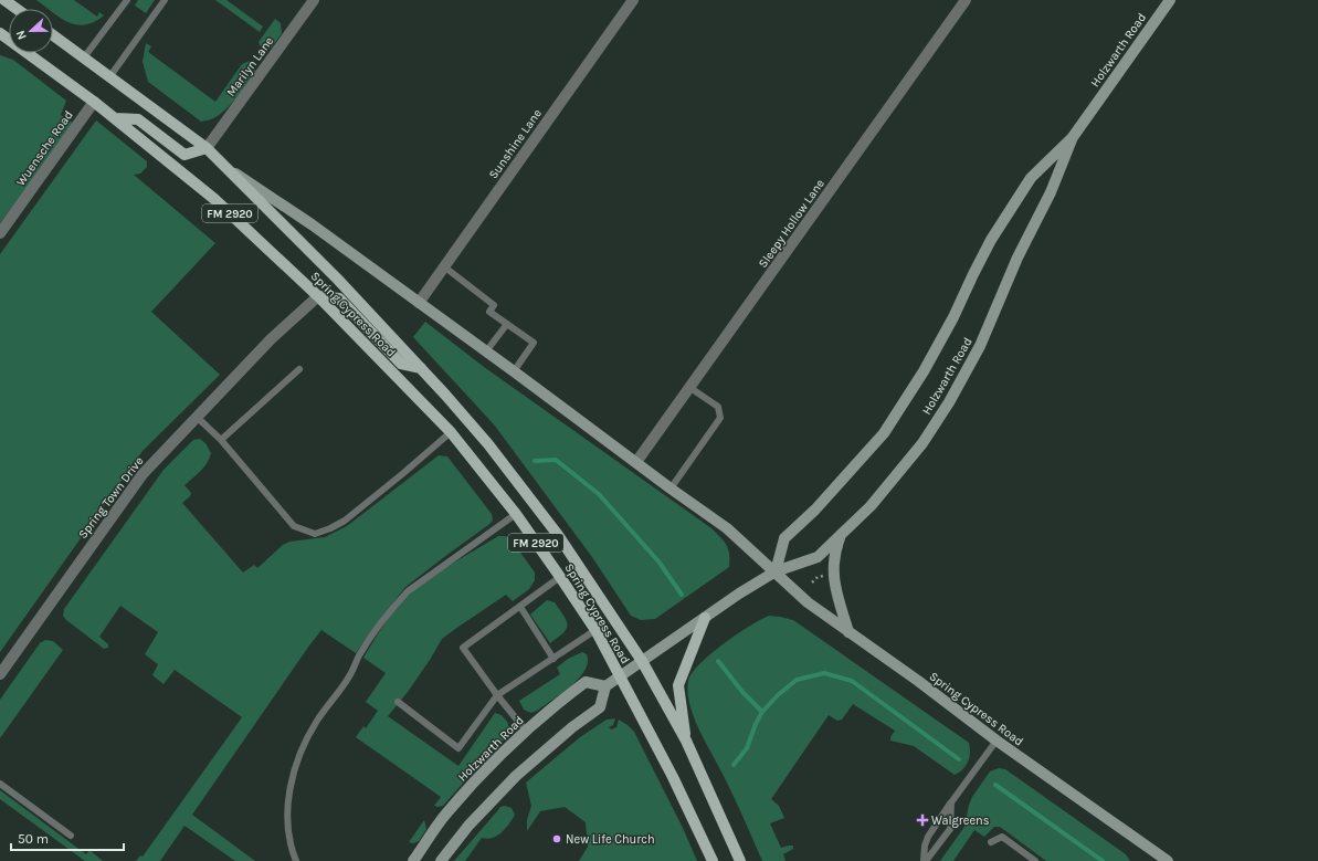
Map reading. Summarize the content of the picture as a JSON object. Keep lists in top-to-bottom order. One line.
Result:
{"streets":{"main road":["Holzwarth Road","FM 2920","Spring Cypress Road"],"street":["Marilyn Lane","Sunshine Lane","Wuensche Road","Sleepy Hollow Lane","Spring Town Drive"]},"crossings":[["Holzwarth Road","FM 2920"],["Holzwarth Road","Spring Cypress Road"],["Marilyn Lane","Spring Cypress Road"],["Sunshine Lane","Spring Cypress Road"],["Wuensche Road","Spring Cypress Road"],["FM 2920","Spring Cypress Road"],["Sleepy Hollow Lane","Spring Cypress Road"],["Spring Cypress Road","Spring Town Drive"]],"places":{"health":["Walgreens"],"other":["New Life Church"]},"scale_bar":"50 m","north":"left"}
